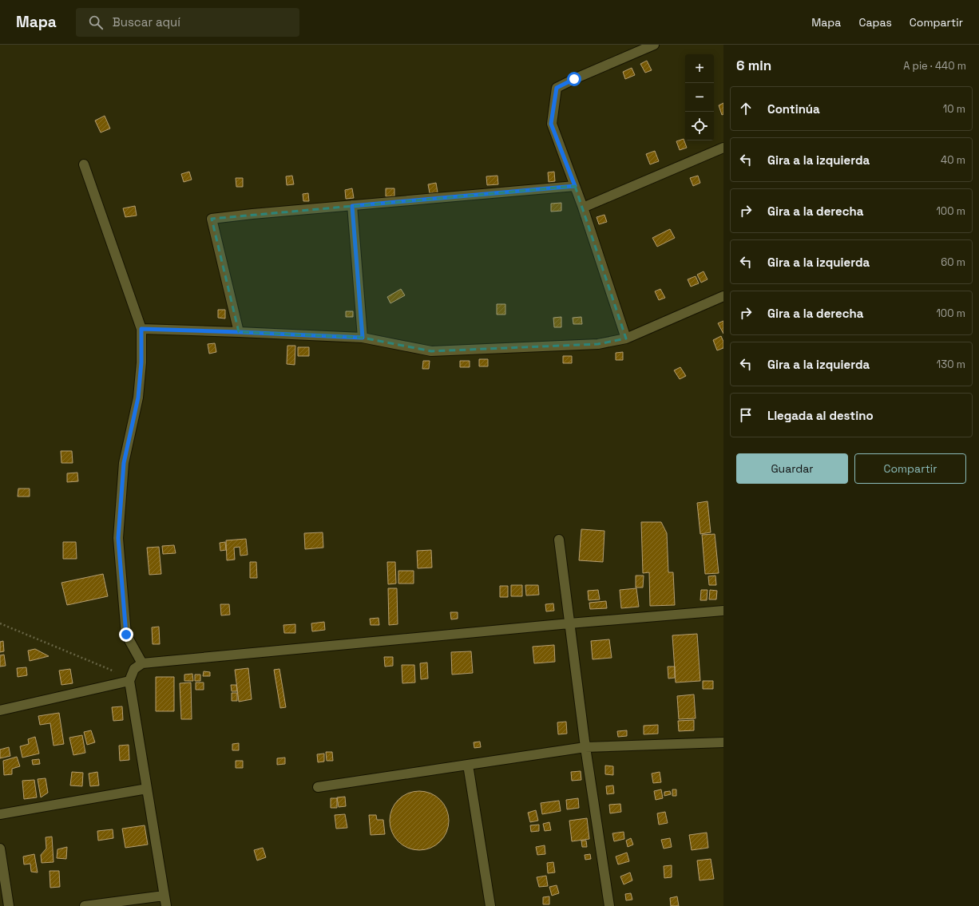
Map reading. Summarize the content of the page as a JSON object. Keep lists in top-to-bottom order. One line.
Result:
{"page":{"header":"Mapa","search":"Buscar aquí","nav":["Mapa","Capas","Compartir"],"heading":["6 min","A pie · 440 m"],"map_buttons":["+","−"],"list":[["Continúa","10 m"],["Gira a la izquierda","40 m"],["Gira a la derecha","100 m"],["Gira a la izquierda","60 m"],["Gira a la derecha","100 m"],["Gira a la izquierda","130 m"],"Llegada al destino"],"buttons":["Guardar","Compartir"]}}
